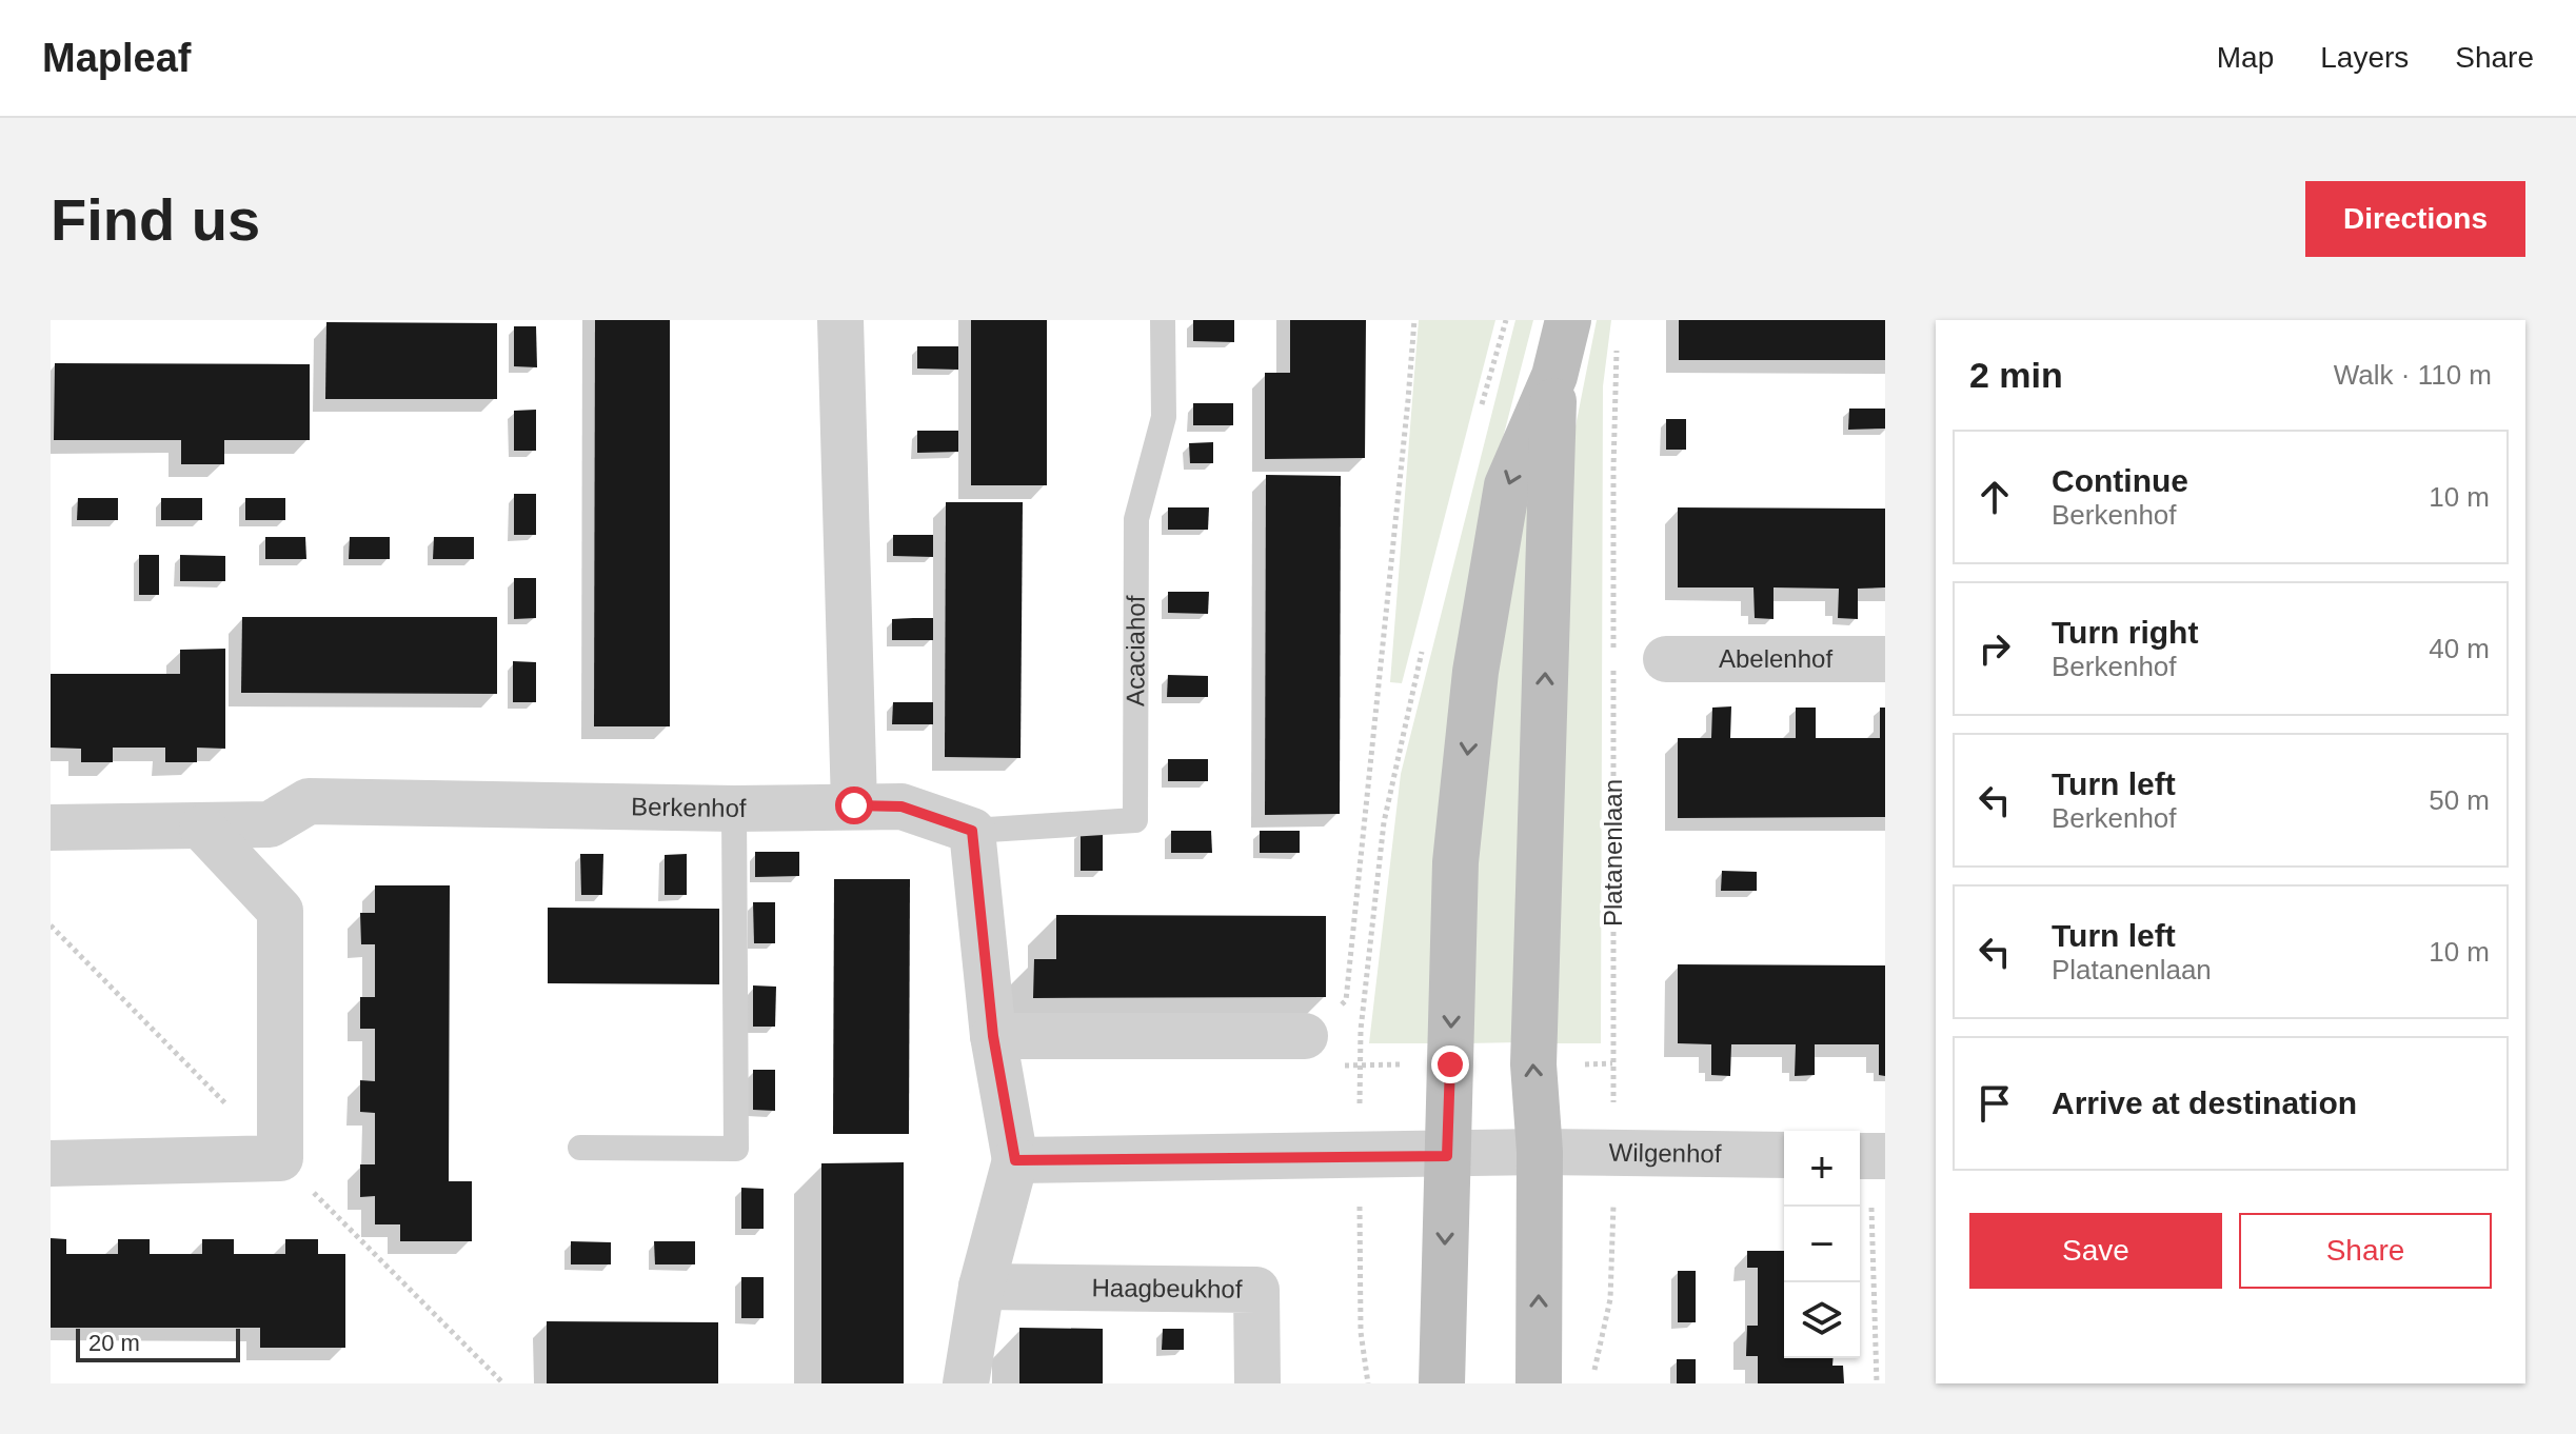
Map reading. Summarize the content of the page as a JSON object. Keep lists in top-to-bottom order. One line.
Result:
{"streets":{"street":["Abelenhof","Berkenhof","Wilgenhof","Haagbeukhof"],"lane":["Acaciahof"],"path":["Platanenlaan"]},"crossings":[["Acaciahof","Berkenhof"],["Platanenlaan","Wilgenhof"]],"scale_bar":"20 m","page":{"header":"Mapleaf","nav":["Map","Layers","Share"],"buttons":["Directions",["Save","Share"]],"title":"Find us","heading":["2 min","Walk · 110 m"],"list":[["Continue","Berkenhof","10 m"],["Turn right","Berkenhof","40 m"],["Turn left","Berkenhof","50 m"],["Turn left","Platanenlaan","10 m"],"Arrive at destination"],"map_buttons":["+","−"],"scale":"20 m"}}
